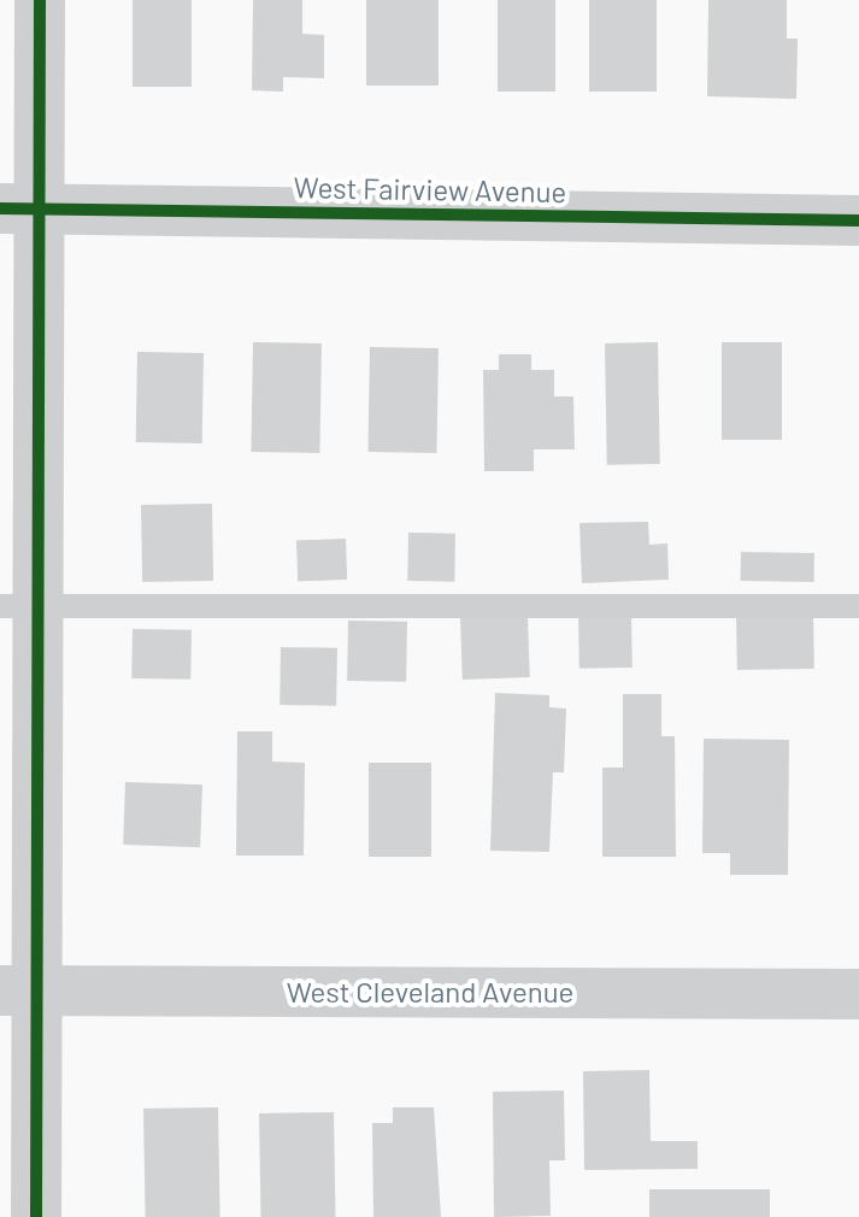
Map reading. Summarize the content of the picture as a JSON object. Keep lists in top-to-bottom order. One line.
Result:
{"streets":{"street":["West Fairview Avenue","West Cleveland Avenue"]}}
